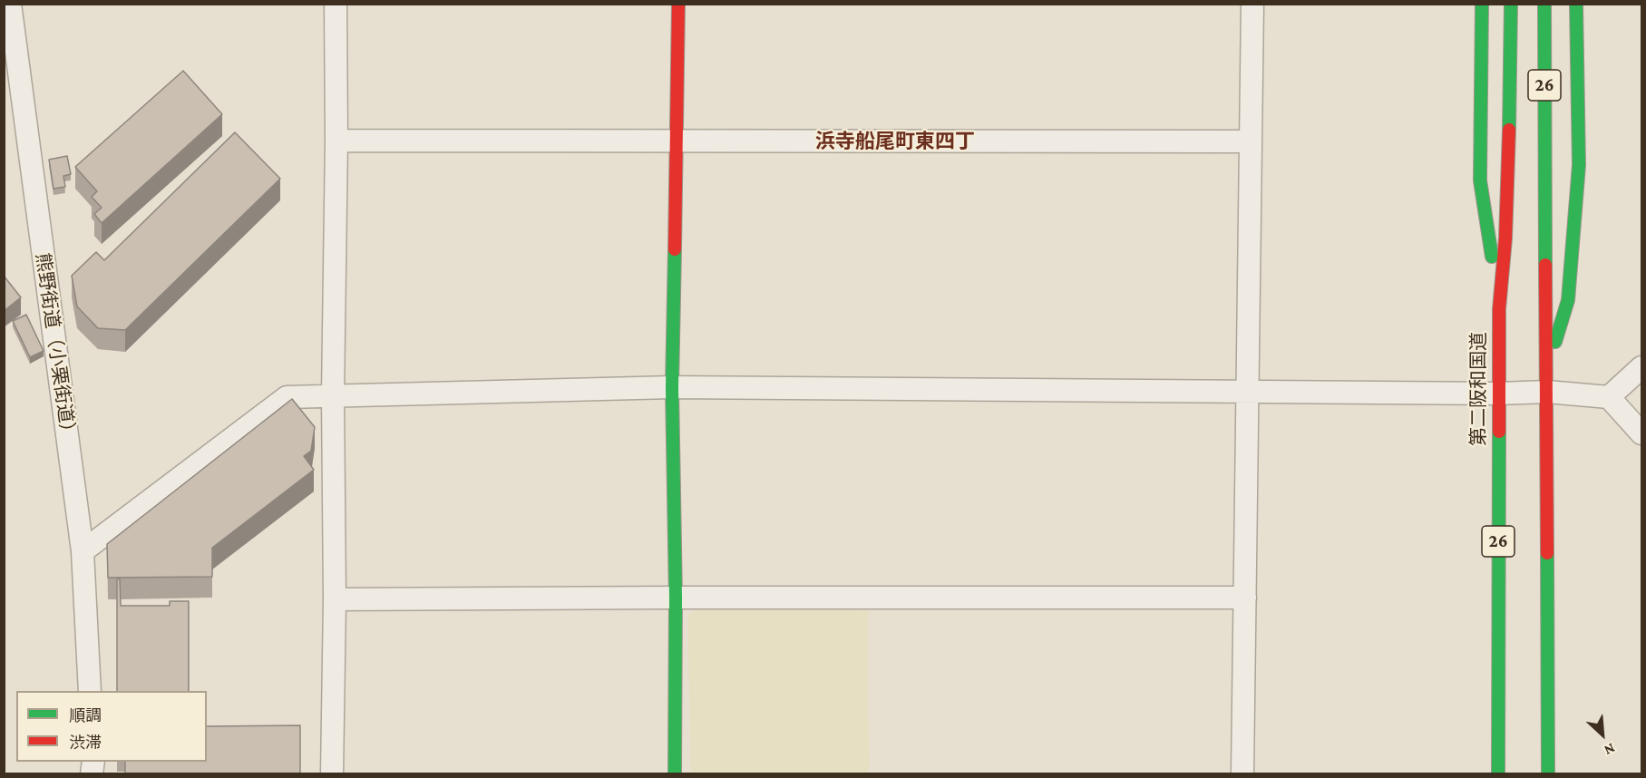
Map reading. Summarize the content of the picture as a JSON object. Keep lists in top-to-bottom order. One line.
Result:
{"streets":{"main road":["26","第二阪和国道"],"street":["熊野街道（小栗街道）"]},"crossings":[["26","第二阪和国道"]],"districts":["浜寺船尾町東四丁"],"legend":["順調","渋滞"],"north":"bottom right"}
